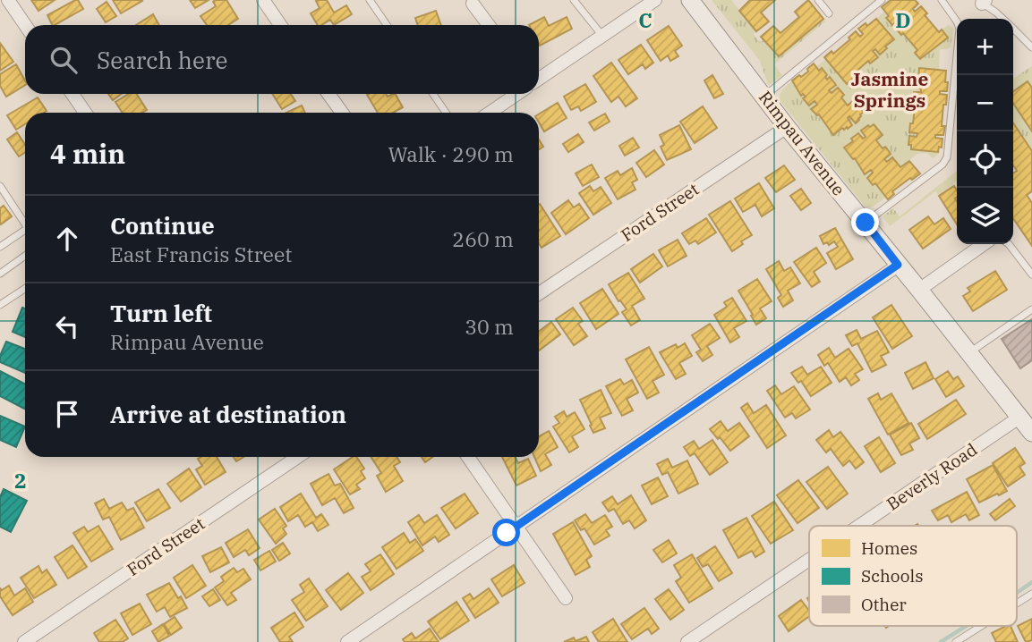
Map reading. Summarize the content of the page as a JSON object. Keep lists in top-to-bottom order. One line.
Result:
{"streets":{"main road":["Rimpau Avenue"],"street":["Ford Street","Beverly Road"]},"crossings":[["Rimpau Avenue","Ford Street"],["Rimpau Avenue","Beverly Road"]],"districts":["Jasmine Springs"],"legend":["Homes","Schools","Other"],"page":{"map_buttons":["+","−"],"search":"Search here","heading":["4 min","Walk · 290 m"],"list":[["Continue","East Francis Street","260 m"],["Turn left","Rimpau Avenue","30 m"],"Arrive at destination"]},"grid":{"columns":["C","D"],"rows":["2"]}}
